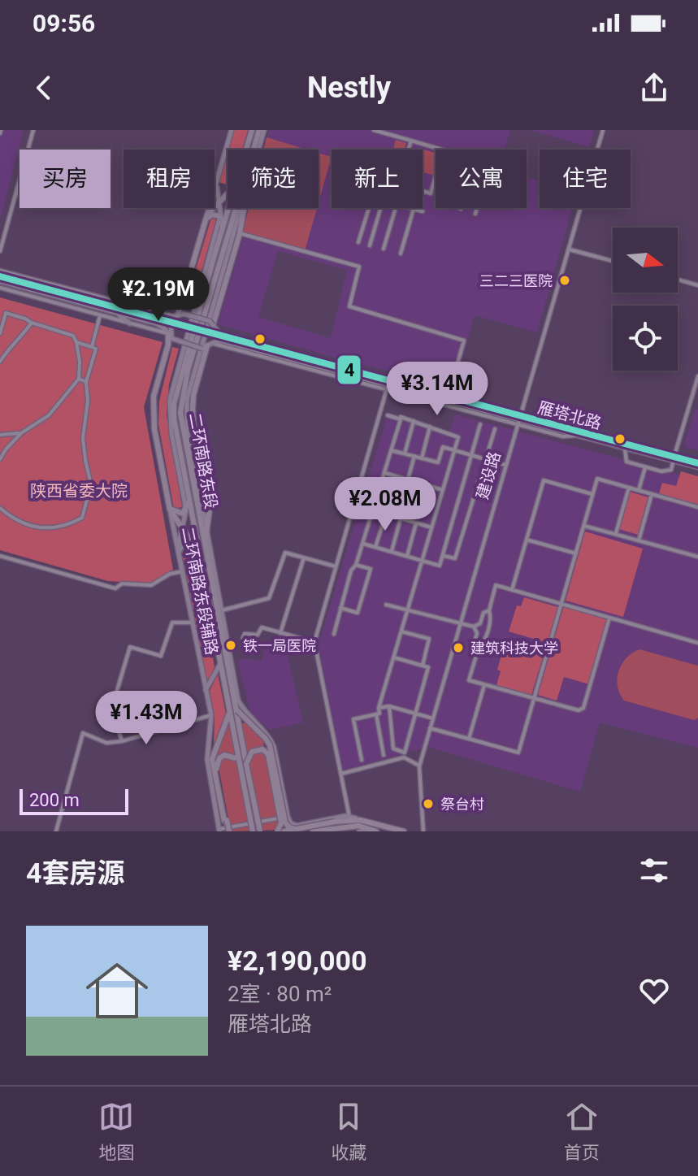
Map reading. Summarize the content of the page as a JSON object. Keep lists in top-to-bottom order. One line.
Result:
{"streets":{"highway":["二环南路东段"],"main road":["雁塔北路","二环南路东段辅路"],"street":["建设路"]},"crossings":[["雁塔北路","建设路"]],"parks":["陕西省委大院"],"places":["三二三医院","铁一局医院","建筑科技大学","祭台村"],"lines":["transit line 4"],"scale_bar":"200 m","north":"right","page":{"status":"09:56","header":"Nestly","chip":["买房","租房","筛选","新上","公寓","住宅"],"price":["¥2.19M","¥3.14M","¥2.08M","¥1.43M"],"scale":"200 m","heading":"4套房源","list":[{"name":"¥2,190,000","note":"2室 · 80 m² · 雁塔北路"}],"tabs":["地图","收藏","首页"]}}
